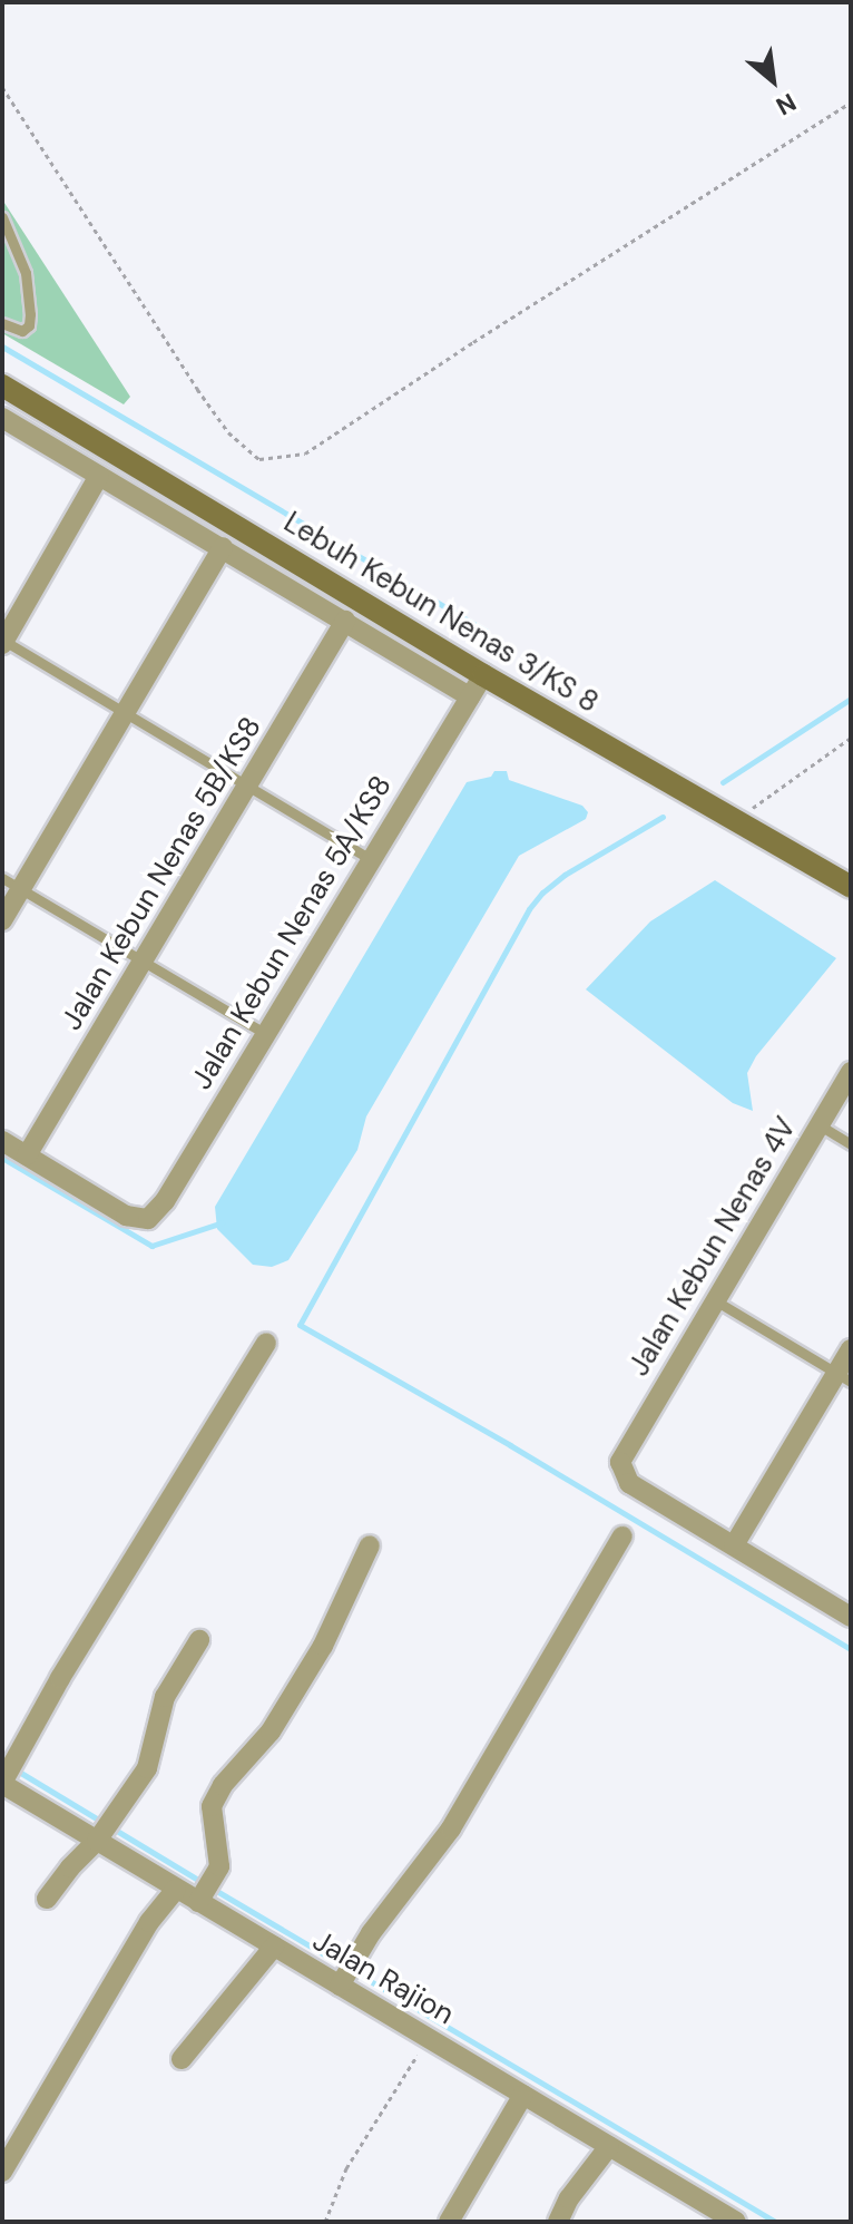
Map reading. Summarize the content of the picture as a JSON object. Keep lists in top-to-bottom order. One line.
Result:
{"streets":{"street":["Lebuh Kebun Nenas 3/KS 8","Jalan Kebun Nenas 5B/KS8","Jalan Kebun Nenas 5A/KS8","Jalan Kebun Nenas 4V","Jalan Rajion"]},"crossings":[["Lebuh Kebun Nenas 3/KS 8","Jalan Kebun Nenas 5A/KS8"],["Jalan Kebun Nenas 5B/KS8","Jalan Kebun Nenas 5A/KS8"]],"north":"bottom right"}
